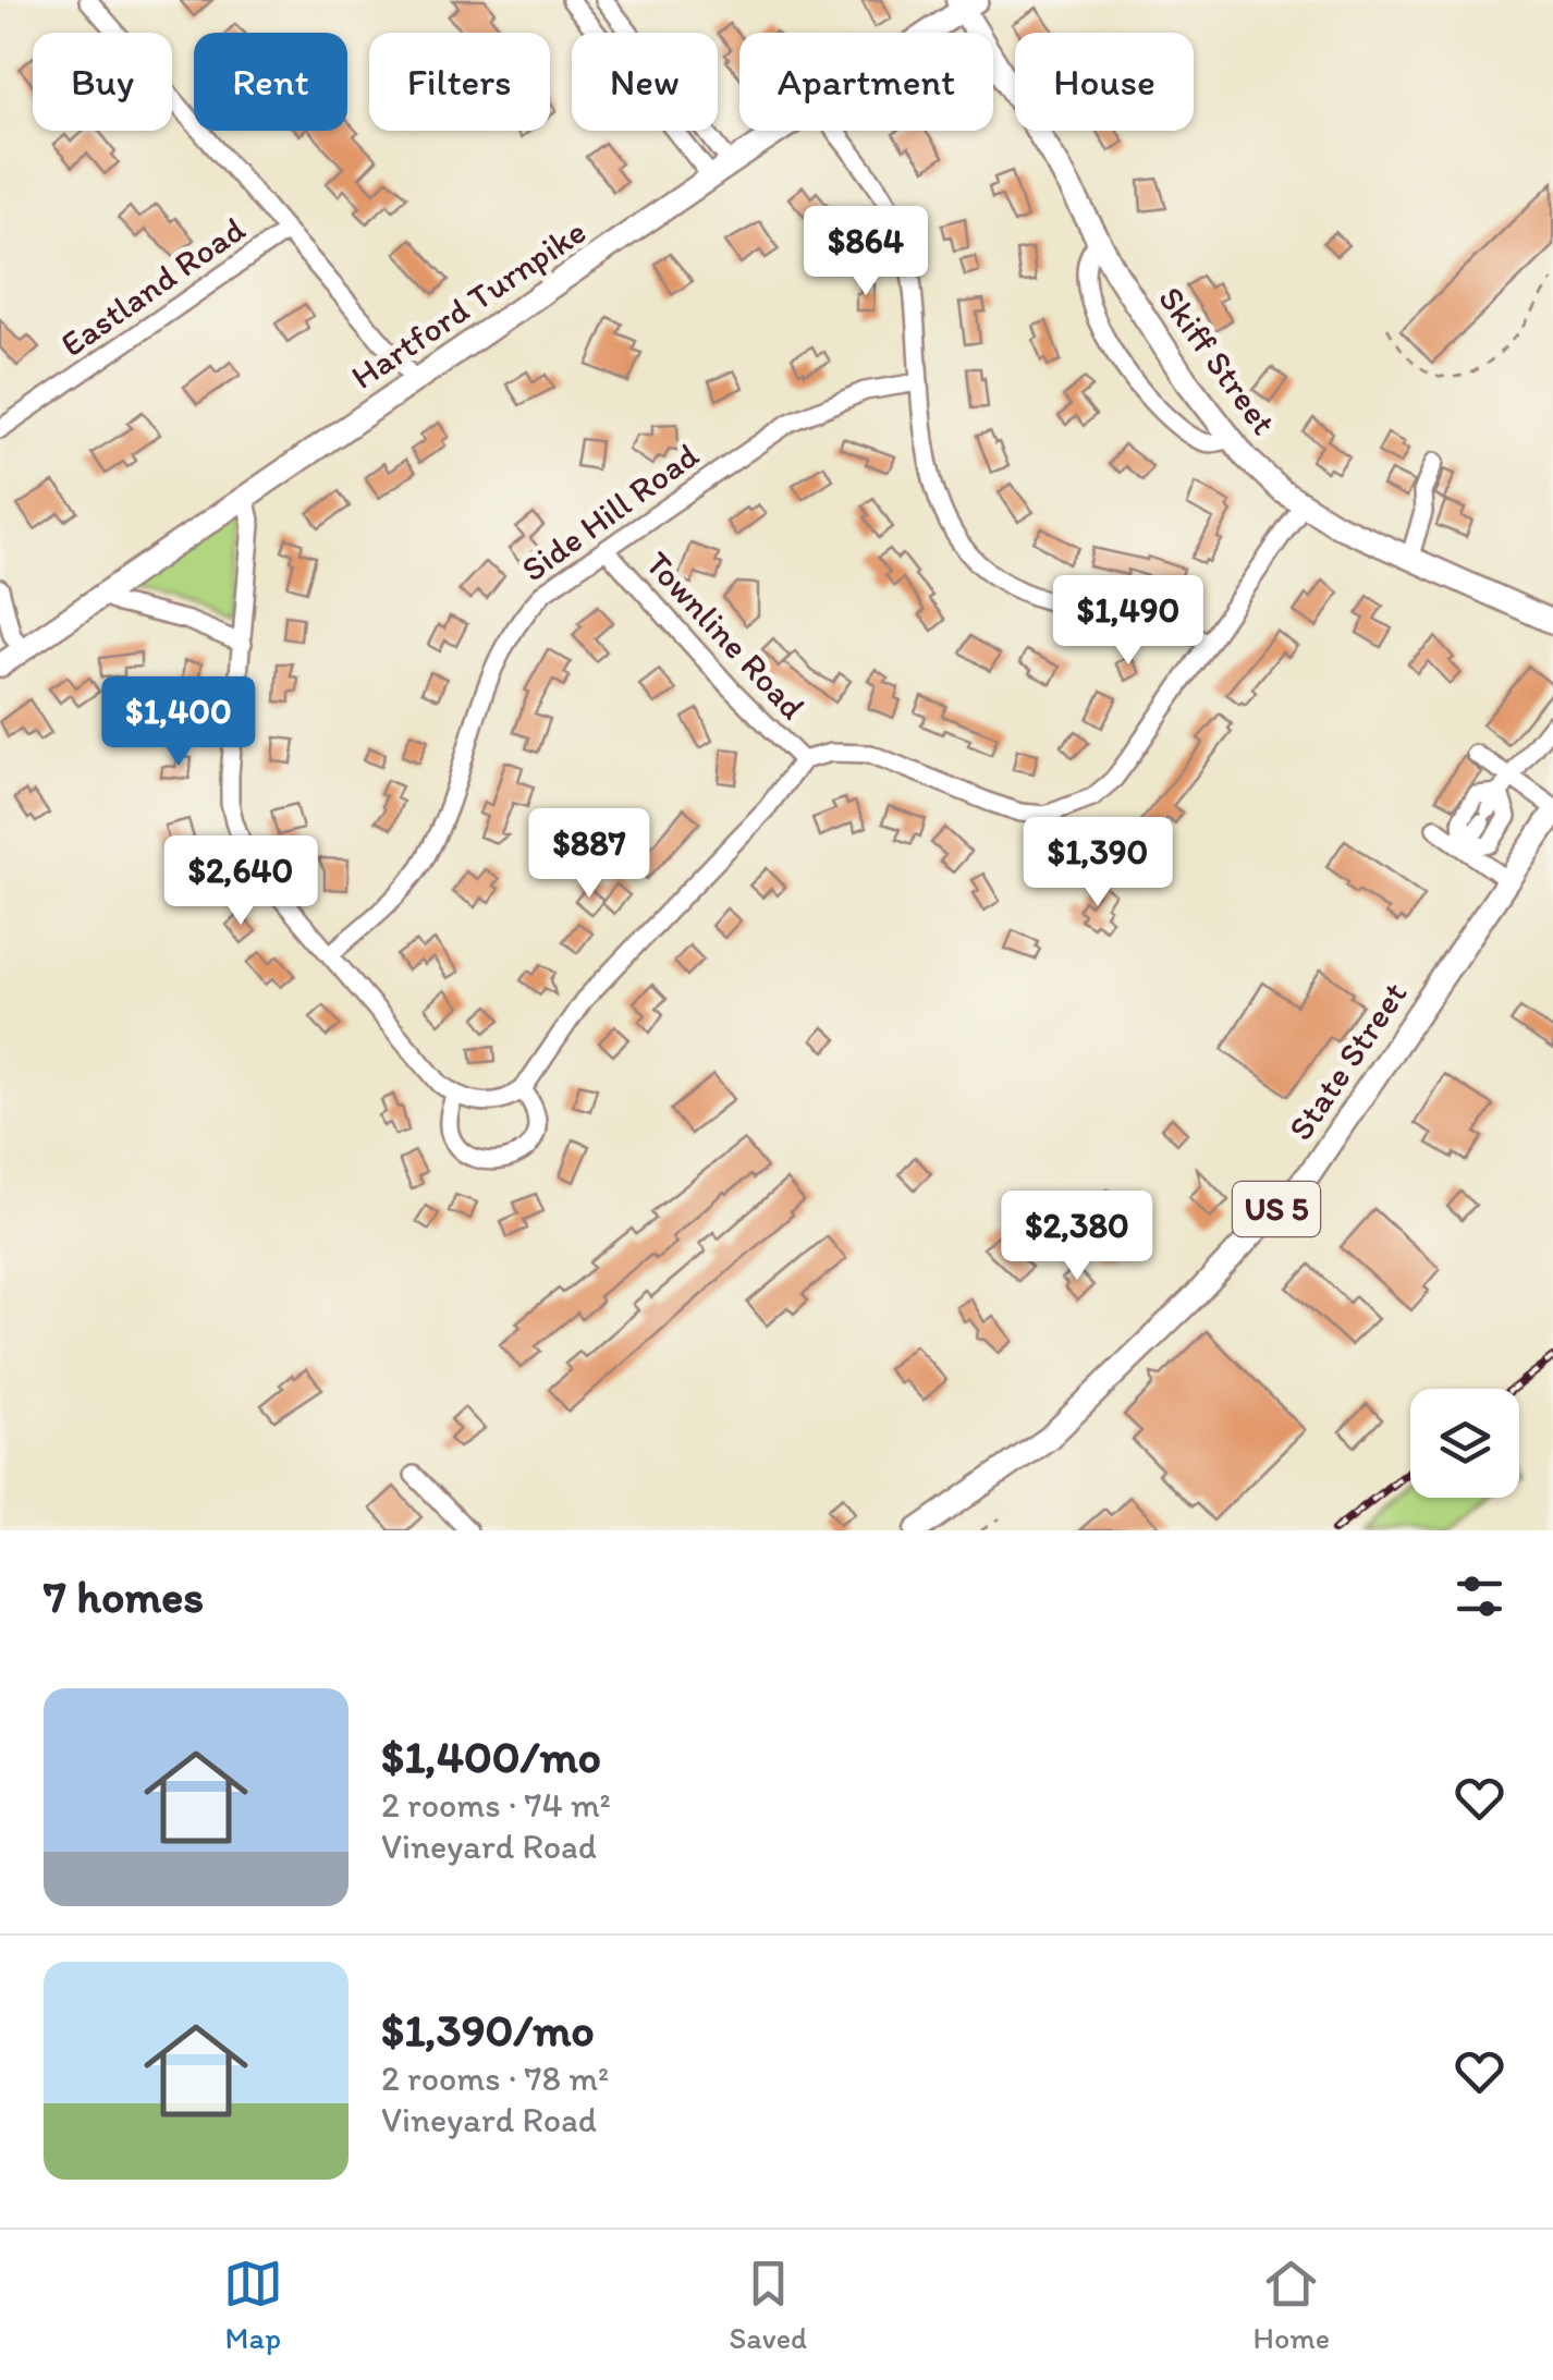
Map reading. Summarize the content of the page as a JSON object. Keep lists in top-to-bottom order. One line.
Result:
{"streets":{"main road":["Hartford Turnpike","Skiff Street","State Street","US 5"],"street":["Eastland Road","Side Hill Road","Townline Road"]},"crossings":[["Hartford Turnpike","Skiff Street"],["Side Hill Road","Townline Road"]],"page":{"chip":["Buy","Rent","Filters","New","Apartment","House"],"price":["$864","$1,490","$1,400","$887","$1,390","$2,640","$2,380"],"heading":"7 homes","list":[{"name":"$1,400/mo","note":"2 rooms · 74 m² · Vineyard Road"},{"name":"$1,390/mo","note":"2 rooms · 78 m² · Vineyard Road"}],"tabs":["Map","Saved","Home"]}}
